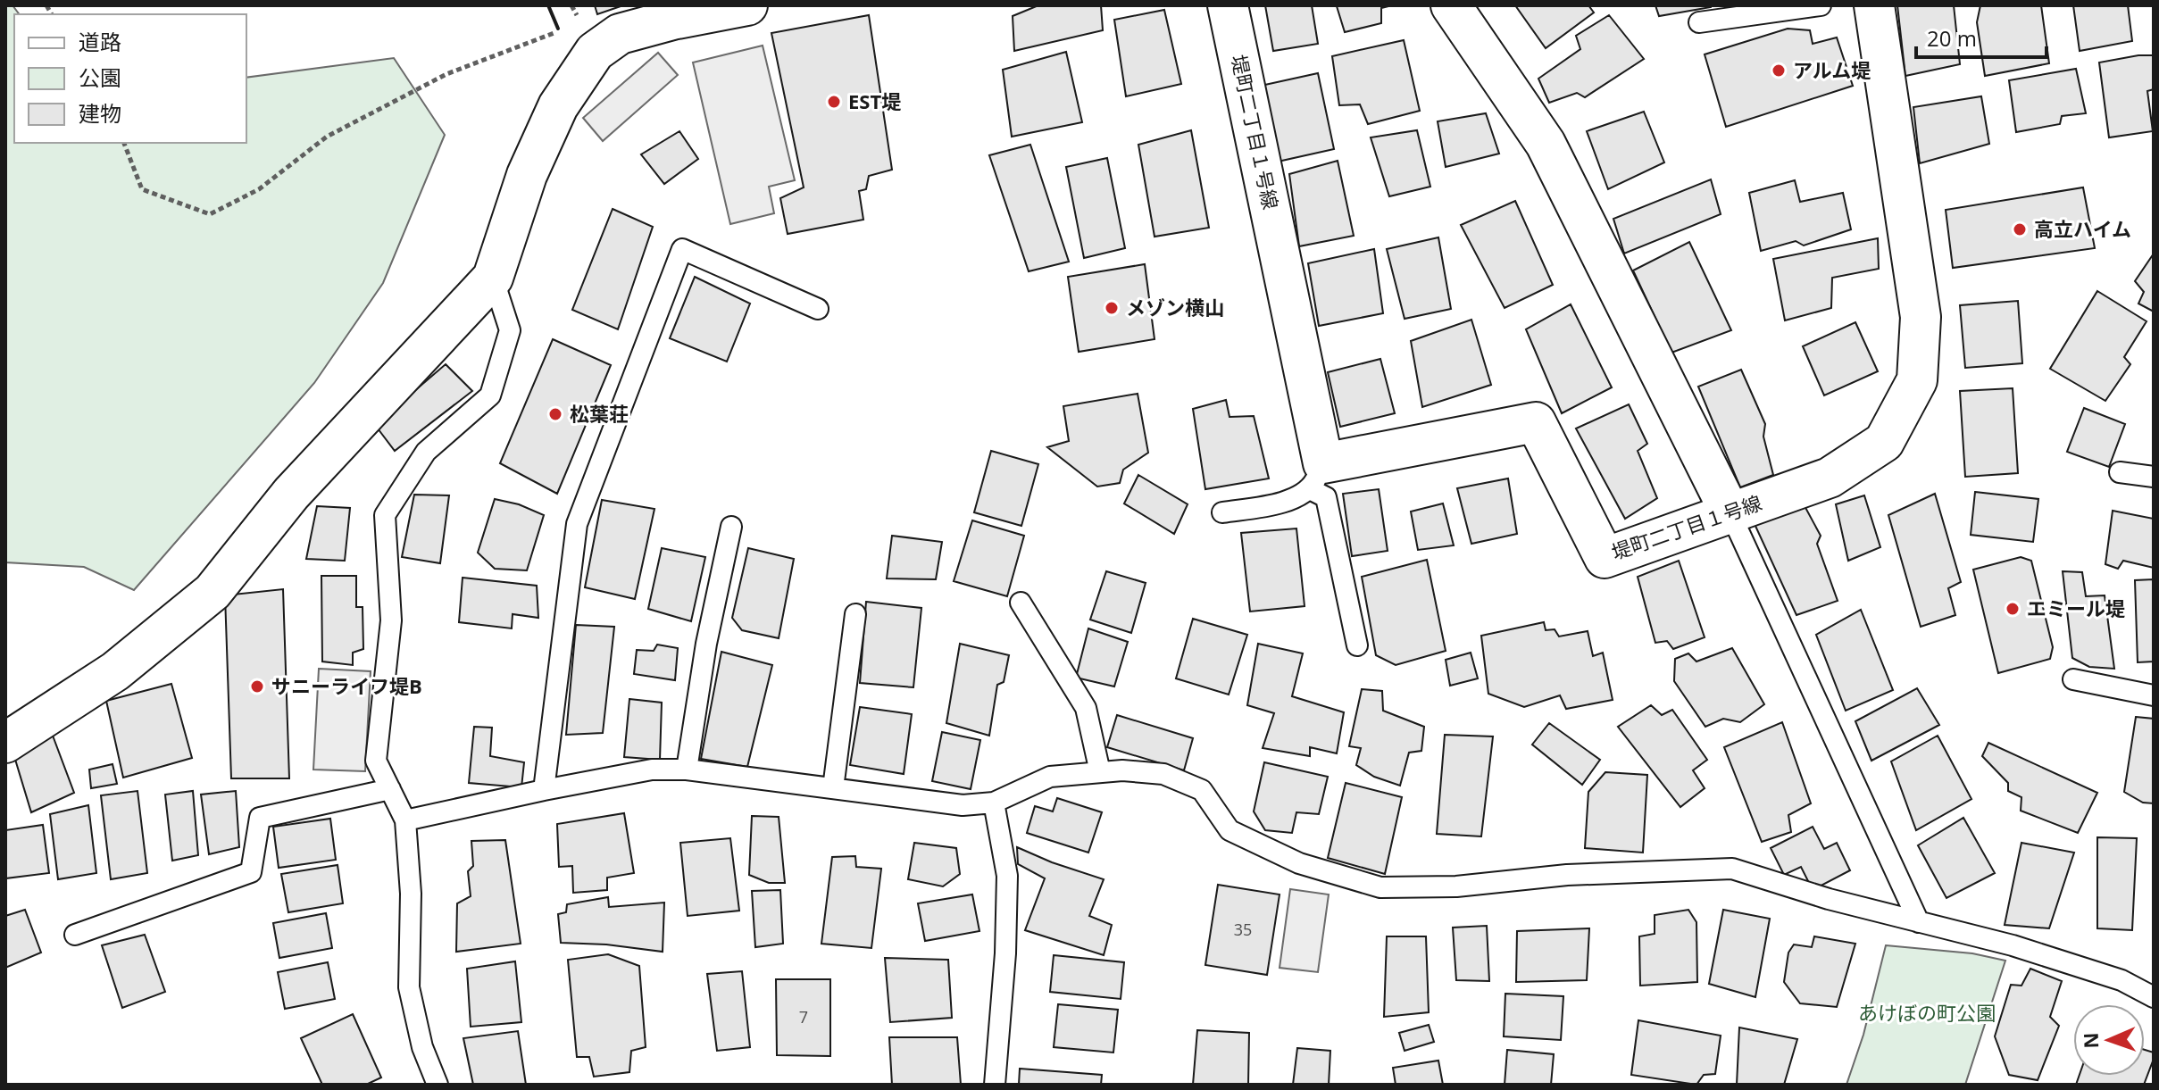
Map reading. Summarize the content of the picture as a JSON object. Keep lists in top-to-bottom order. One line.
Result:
{"streets":{"street":["堤町二丁目１号線"]},"parks":["あけぼの町公園"],"places":["アルム堤","EST堤","高立ハイム","メゾン横山","松葉荘","エミール堤","サニーライフ堤B"],"house_numbers":["35","7"],"legend":["道路","公園","建物"],"scale_bar":"20 m","north":"left"}
